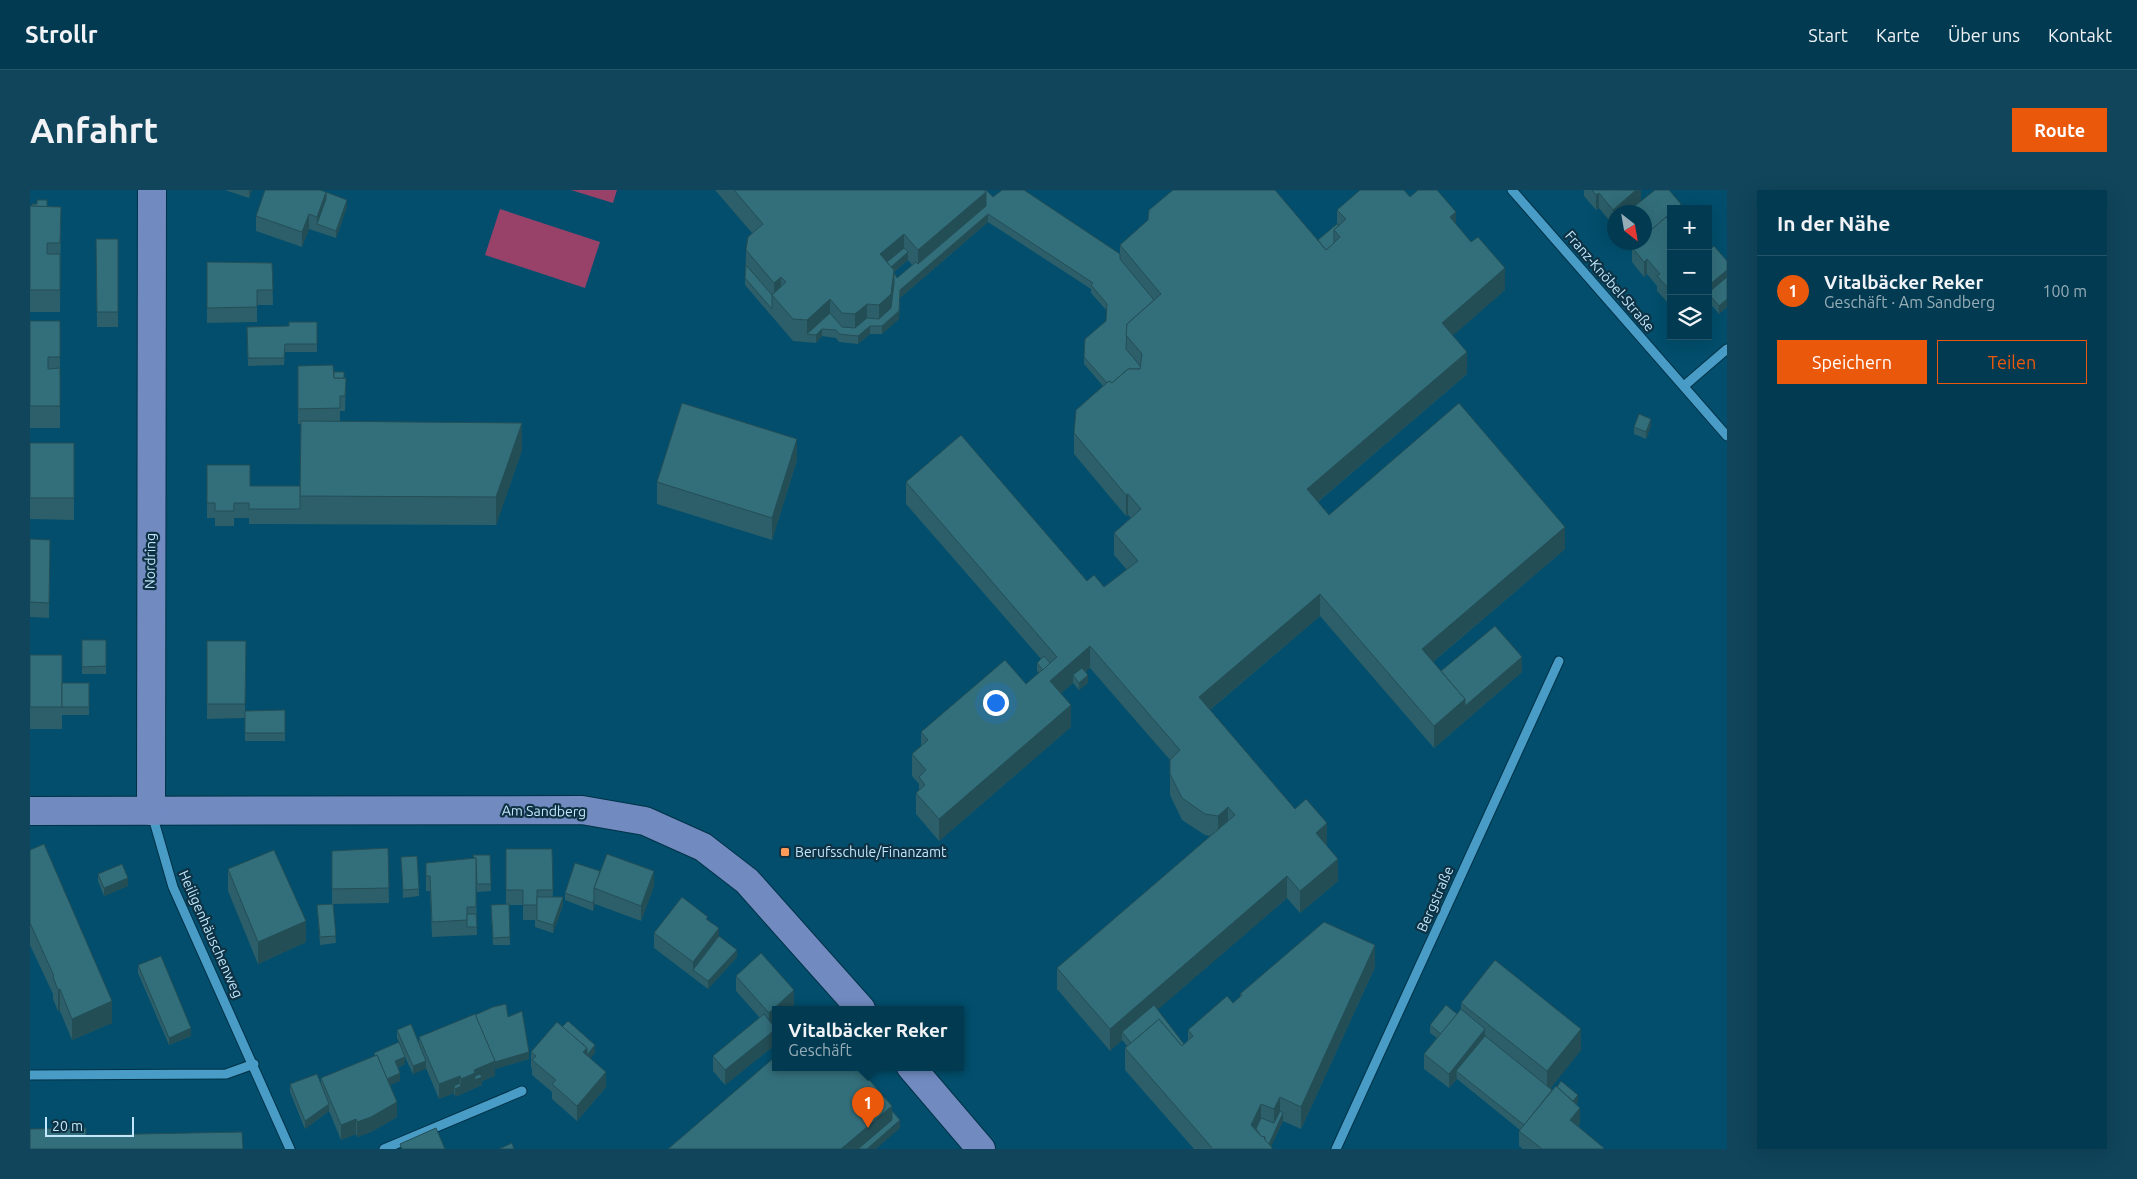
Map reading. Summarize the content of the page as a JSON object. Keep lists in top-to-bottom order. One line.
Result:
{"streets":{"main road":["Nordring","Am Sandberg"],"street":["Franz-Knöbel-Straße","Bergstraße","Heiligenhäuschenweg"]},"crossings":[["Nordring","Am Sandberg"],["Nordring","Heiligenhäuschenweg"],["Am Sandberg","Heiligenhäuschenweg"]],"places":{"transit":["Berufsschule/Finanzamt"]},"scale_bar":"20 m","north":"bottom right","page":{"header":"Strollr","nav":["Start","Karte","Über uns","Kontakt"],"buttons":["Route",["Speichern","Teilen"]],"title":"Anfahrt","heading":"In der Nähe","map_buttons":["+","−"],"list":[{"mark":"1","name":"Vitalbäcker Reker","note":"Geschäft · Am Sandberg","value":"100 m"}],"popup":["Vitalbäcker Reker","Geschäft"],"pins":"1","scale":"20 m"}}
